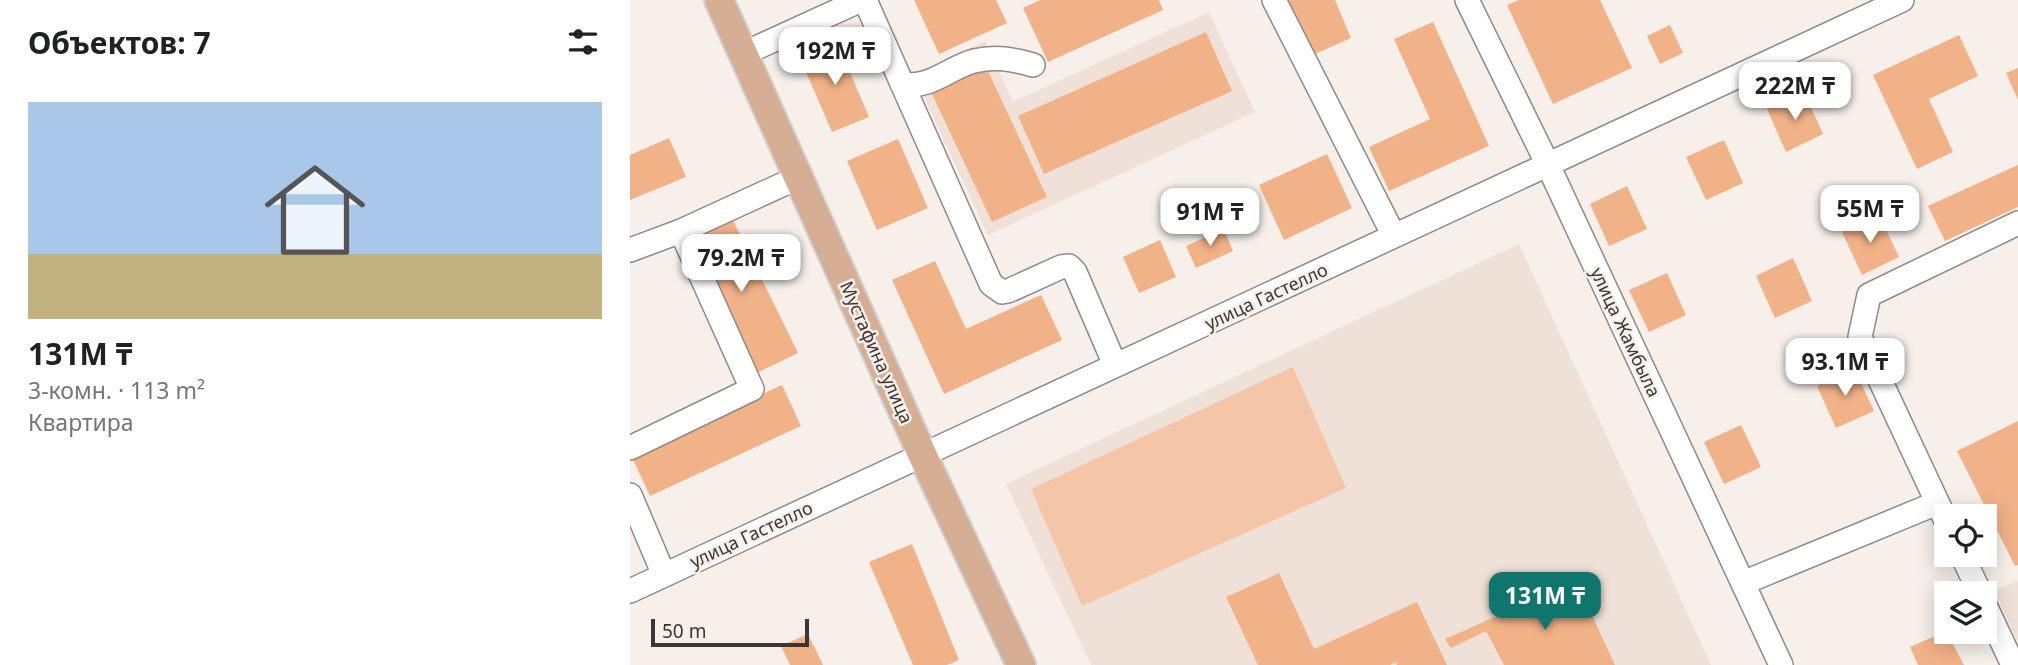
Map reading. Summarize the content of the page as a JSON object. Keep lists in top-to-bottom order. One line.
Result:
{"streets":{"main road":["Мустафина улица"],"street":["улица Гастелло","улица Жамбыла"]},"crossings":[["улица Гастелло","улица Жамбыла"],["улица Гастелло","Мустафина улица"]],"scale_bar":"50 m","page":{"heading":"Объектов: 7","price":["192M ₸","222M ₸","55M ₸","91M ₸","79.2M ₸","93.1M ₸","131M ₸"],"list":[{"name":"131M ₸","note":"3-комн. · 113 m² · Квартира"}],"scale":"50 m"}}
